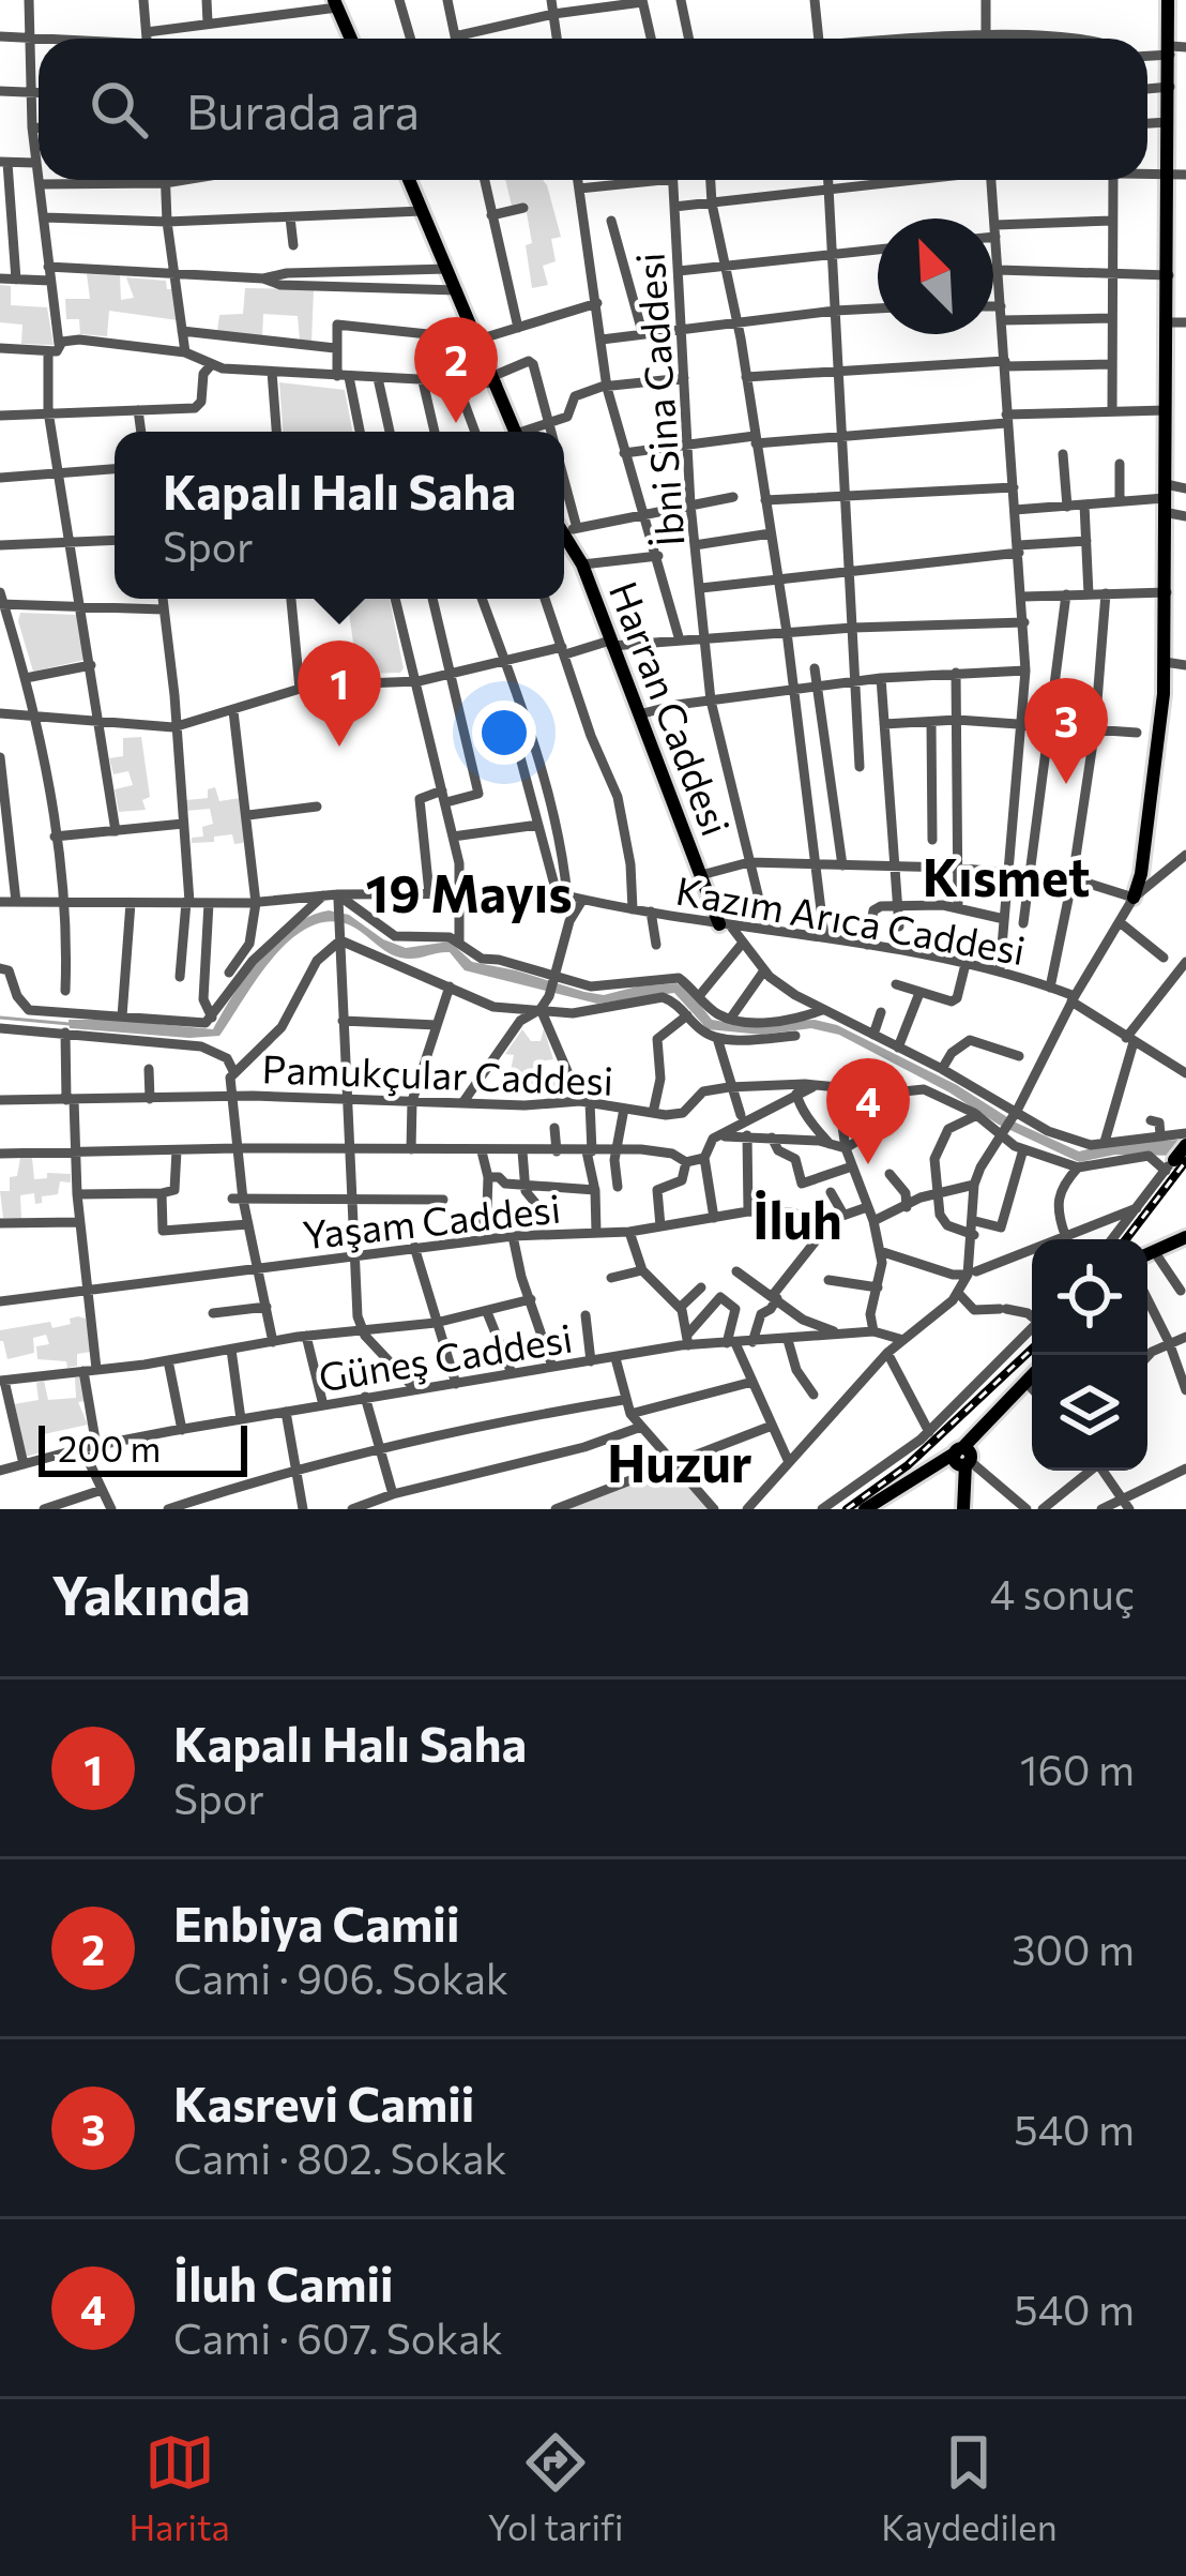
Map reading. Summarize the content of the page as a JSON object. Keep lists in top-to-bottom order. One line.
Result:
{"streets":{"main road":["Harran Caddesi"],"street":["İbni Sina Caddesi","Kazım Arıca Caddesi","Pamukçular Caddesi","Yaşam Caddesi","Güneş Caddesi"]},"crossings":[["İbni Sina Caddesi","Kazım Arıca Caddesi"],["Harran Caddesi","Kazım Arıca Caddesi"]],"districts":["Kısmet","19 Mayıs","İluh","Huzur"],"scale_bar":"200 m","north":"top left","page":{"search":"Burada ara","pins":["2","1","3","4"],"popup":["Kapalı Halı Saha","Spor"],"scale":"200 m","heading":["Yakında","4 sonuç"],"list":[{"mark":"1","name":"Kapalı Halı Saha","note":"Spor","value":"160 m"},{"mark":"2","name":"Enbiya Camii","note":"Cami · 906. Sokak","value":"300 m"},{"mark":"3","name":"Kasrevi Camii","note":"Cami · 802. Sokak","value":"540 m"},{"mark":"4","name":"İluh Camii","note":"Cami · 607. Sokak","value":"540 m"}],"nav":["Harita","Yol tarifi","Kaydedilen"]}}
